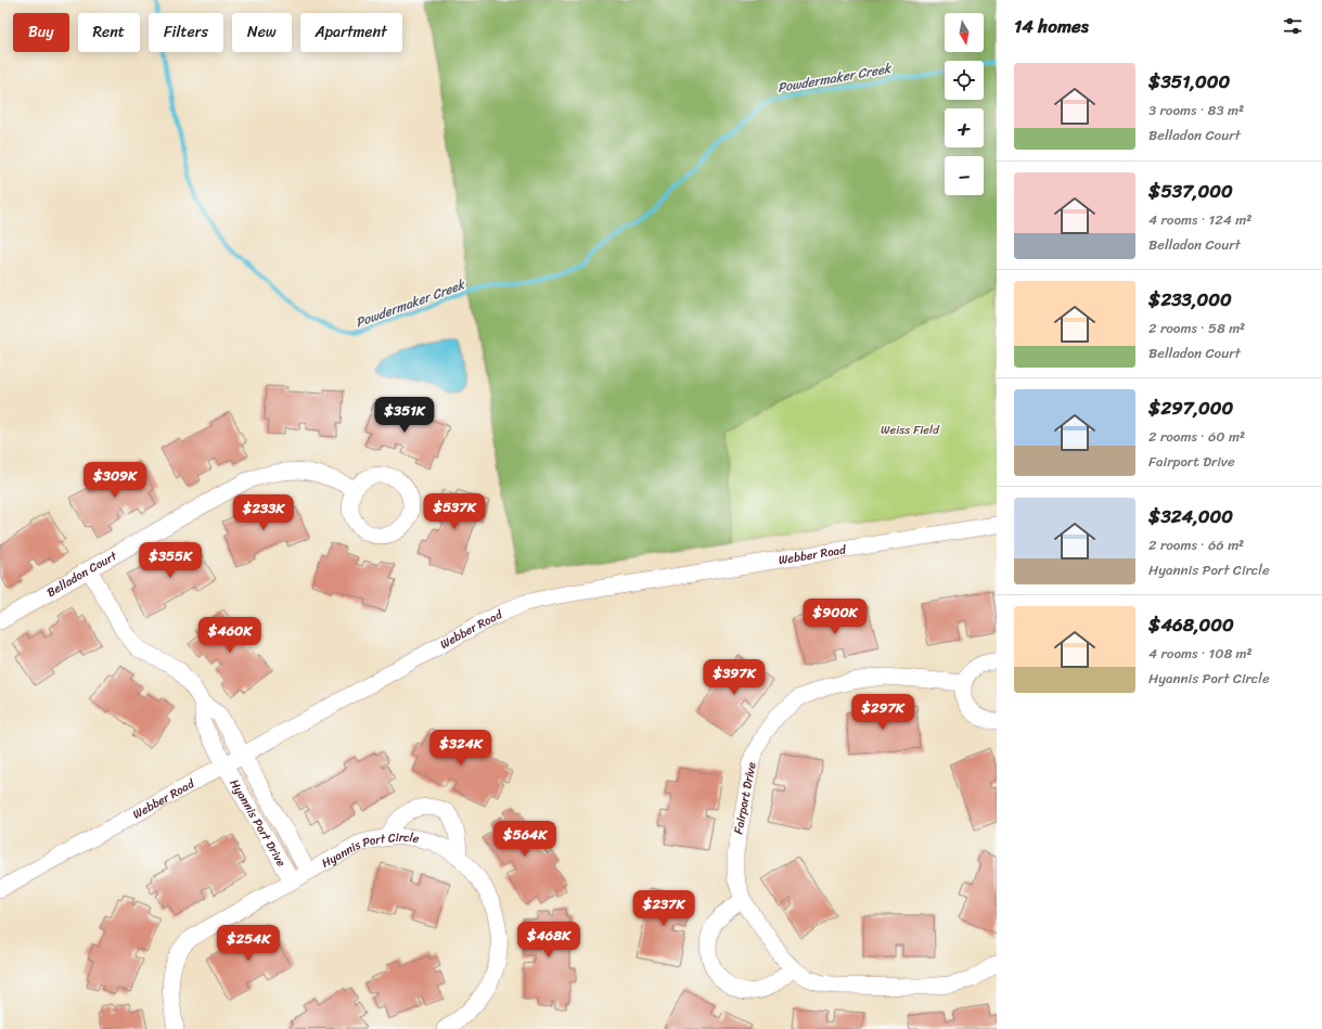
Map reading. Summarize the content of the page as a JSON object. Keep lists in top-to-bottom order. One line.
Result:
{"streets":{"street":["Webber Road","Belladon Court","Fairport Drive","Hyannis Port Drive","Hyannis Port Circle"]},"crossings":[["Webber Road","Hyannis Port Drive"],["Hyannis Port Drive","Hyannis Port Circle"]],"water":["Powdermaker Creek"],"parks":["Weiss Field"],"north":"bottom","page":{"heading":"14 homes","map_buttons":["+","−"],"chip":["Buy","Rent","Filters","New","Apartment"],"list":[{"name":"$351,000","note":"3 rooms · 83 m² · Belladon Court"},{"name":"$537,000","note":"4 rooms · 124 m² · Belladon Court"},{"name":"$233,000","note":"2 rooms · 58 m² · Belladon Court"},{"name":"$297,000","note":"2 rooms · 60 m² · Fairport Drive"},{"name":"$324,000","note":"2 rooms · 66 m² · Hyannis Port Circle"},{"name":"$468,000","note":"4 rooms · 108 m² · Hyannis Port Circle"}],"price":["$351K","$309K","$537K","$233K","$355K","$900K","$460K","$397K","$297K","$324K","$564K","$237K","$468K","$254K"]}}
